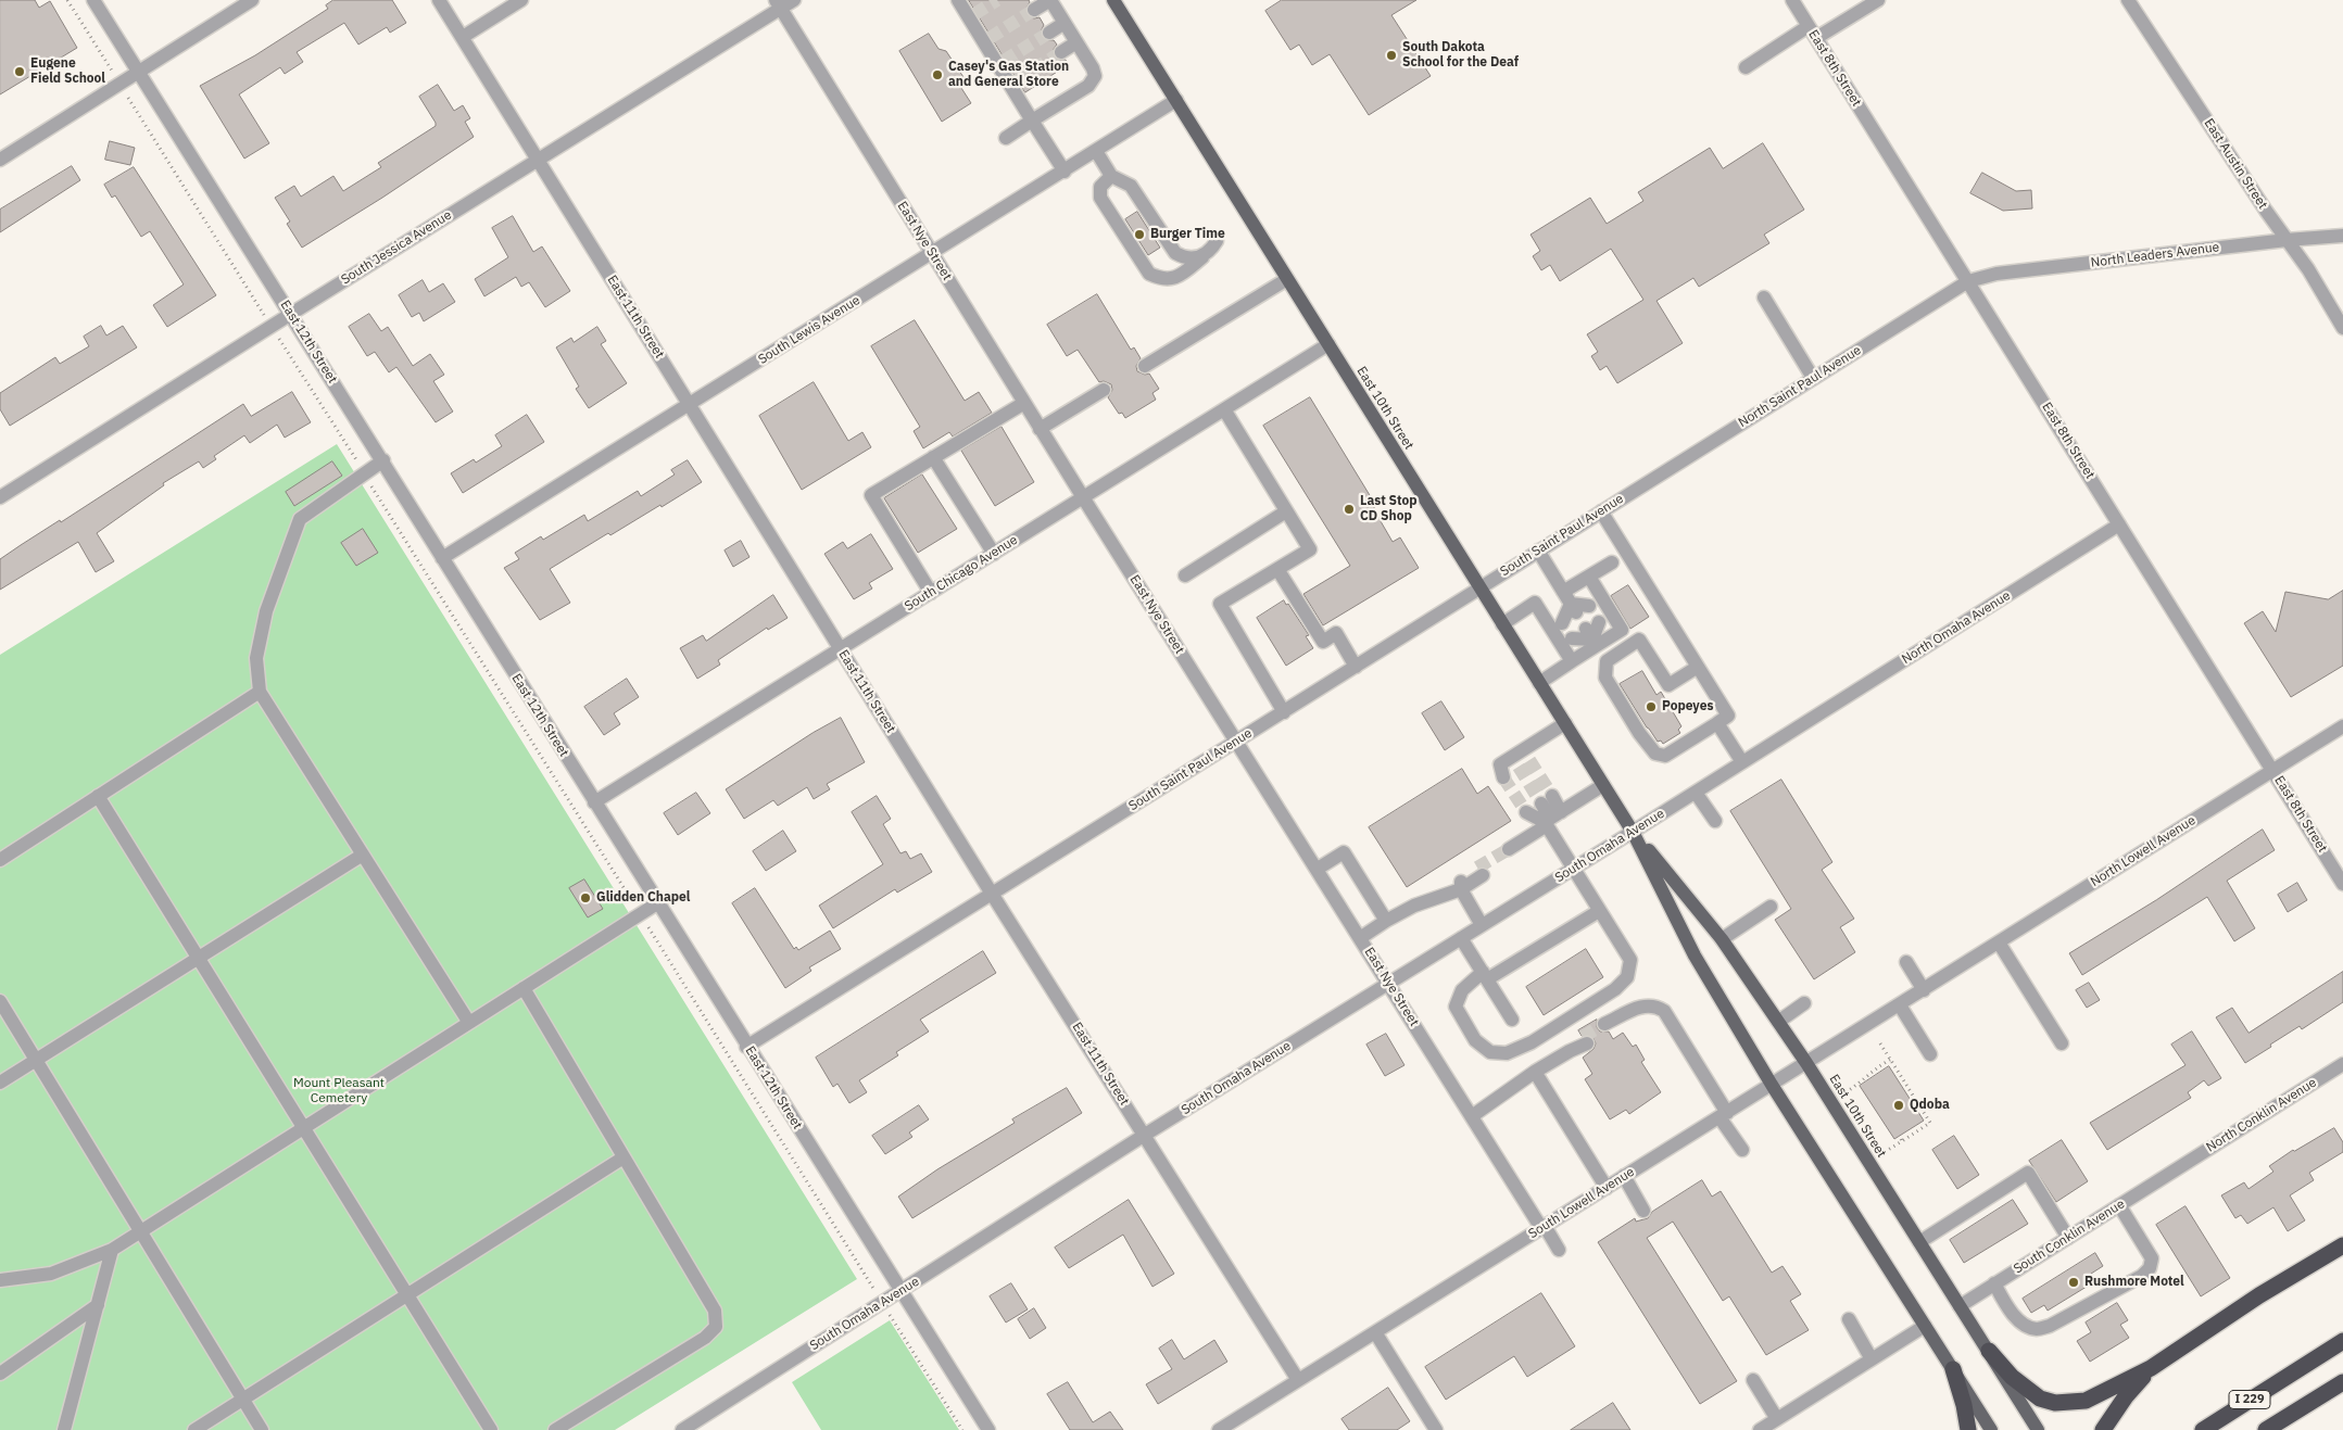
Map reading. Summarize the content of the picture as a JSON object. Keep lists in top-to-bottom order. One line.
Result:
{"streets":{"highway":["I 229"],"main road":["East 10th Street"],"street":["East 8th Street","East Austin Street","East Nye Street","South Jessica Avenue","North Leaders Avenue","East 11th Street","South Lewis Avenue","East 12th Street","North Saint Paul Avenue","South Saint Paul Avenue","South Chicago Avenue","North Omaha Avenue","South Omaha Avenue","North Lowell Avenue","North Conklin Avenue","South Lowell Avenue","South Conklin Avenue"]},"crossings":[["East 8th Street","North Leaders Avenue"],["East 8th Street","North Saint Paul Avenue"],["East 8th Street","North Omaha Avenue"],["East 8th Street","North Lowell Avenue"],["East Austin Street","North Leaders Avenue"],["East Nye Street","South Jessica Avenue"],["East Nye Street","South Lewis Avenue"],["East Nye Street","South Saint Paul Avenue"],["East Nye Street","South Chicago Avenue"],["East Nye Street","South Omaha Avenue"],["East Nye Street","South Lowell Avenue"],["South Jessica Avenue","East 11th Street"],["South Jessica Avenue","East 12th Street"],["North Leaders Avenue","North Saint Paul Avenue"],["East 11th Street","South Lewis Avenue"],["East 11th Street","South Saint Paul Avenue"],["East 11th Street","South Chicago Avenue"],["East 11th Street","South Omaha Avenue"],["East 11th Street","South Lowell Avenue"],["South Lewis Avenue","East 12th Street"],["South Lewis Avenue","East 10th Street"],["East 12th Street","South Saint Paul Avenue"],["East 12th Street","South Chicago Avenue"],["East 12th Street","South Omaha Avenue"],["North Saint Paul Avenue","South Saint Paul Avenue"],["East 10th Street","South Saint Paul Avenue"],["East 10th Street","South Chicago Avenue"],["East 10th Street","South Omaha Avenue"],["East 10th Street","South Lowell Avenue"],["East 10th Street","South Conklin Avenue"],["North Omaha Avenue","South Omaha Avenue"],["North Lowell Avenue","South Lowell Avenue"],["North Conklin Avenue","South Conklin Avenue"]],"parks":["Mount Pleasant Cemetery"],"places":["South Dakota School for the Deaf","Eugene Field School","Casey's Gas Station and General Store","Burger Time","Last Stop CD Shop","Popeyes","Glidden Chapel","Qdoba","Rushmore Motel"]}
